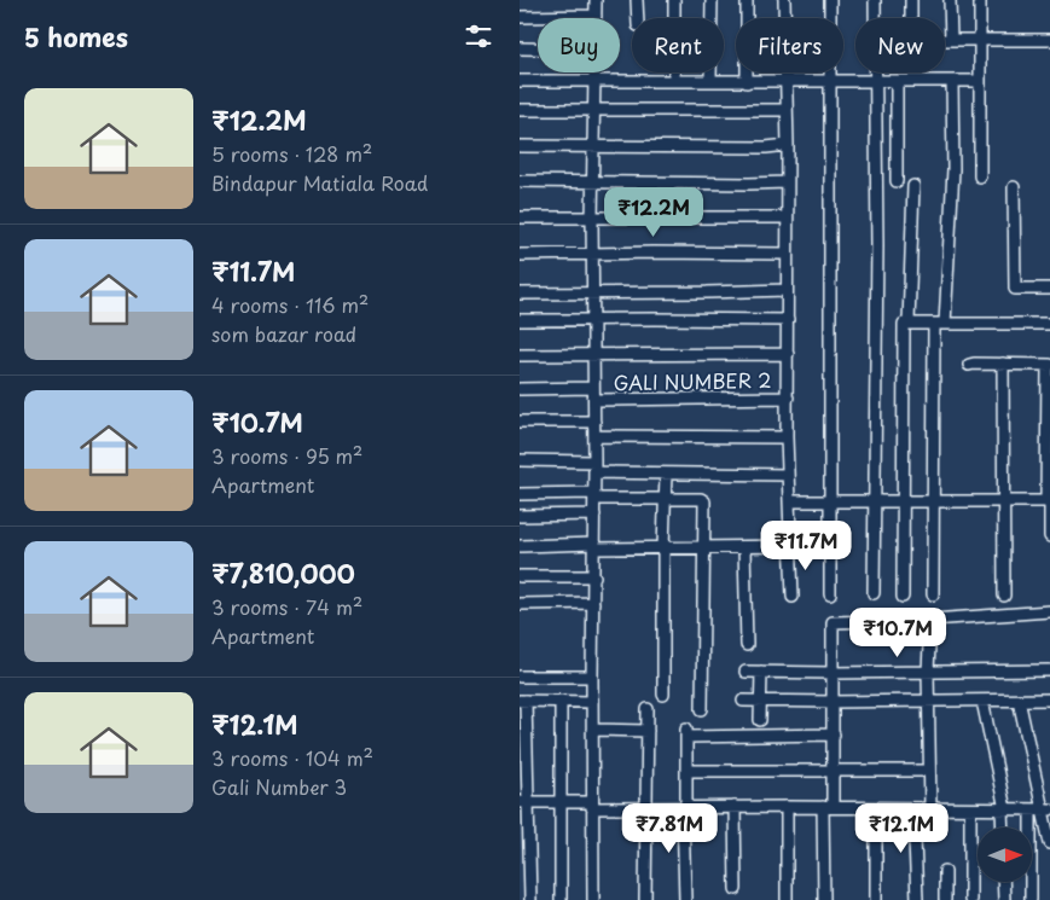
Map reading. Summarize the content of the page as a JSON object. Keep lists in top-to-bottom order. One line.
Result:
{"streets":{"street":["GALI NUMBER 2"]},"north":"right","page":{"heading":"5 homes","chip":["Buy","Rent","Filters","New"],"list":[{"name":"₹12.2M","note":"5 rooms · 128 m² · Bindapur Matiala Road"},{"name":"₹11.7M","note":"4 rooms · 116 m² · som bazar road"},{"name":"₹10.7M","note":"3 rooms · 95 m² · Apartment"},{"name":"₹7,810,000","note":"3 rooms · 74 m² · Apartment"},{"name":"₹12.1M","note":"3 rooms · 104 m² · Gali Number 3"}],"price":["₹12.2M","₹11.7M","₹10.7M","₹7.81M","₹12.1M"]}}
